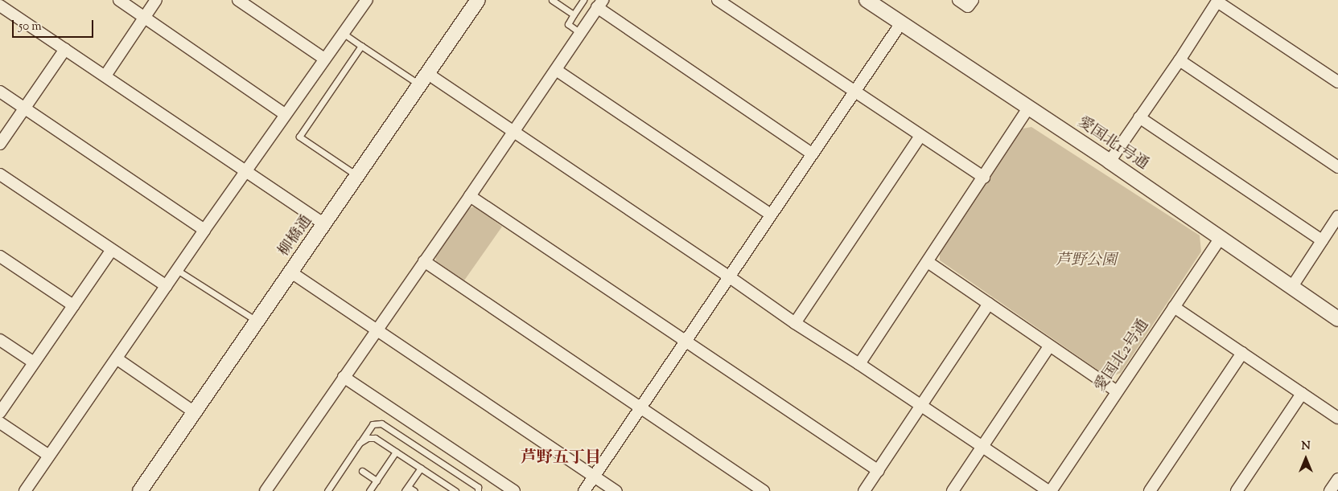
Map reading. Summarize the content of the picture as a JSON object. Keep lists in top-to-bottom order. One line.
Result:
{"streets":{"street":["愛国北1号通","柳橋通","愛国北2号通"]},"crossings":[["愛国北1号通","愛国北2号通"]],"districts":["芦野五丁目"],"parks":["芦野公園"],"scale_bar":"50 m","north":"top"}
